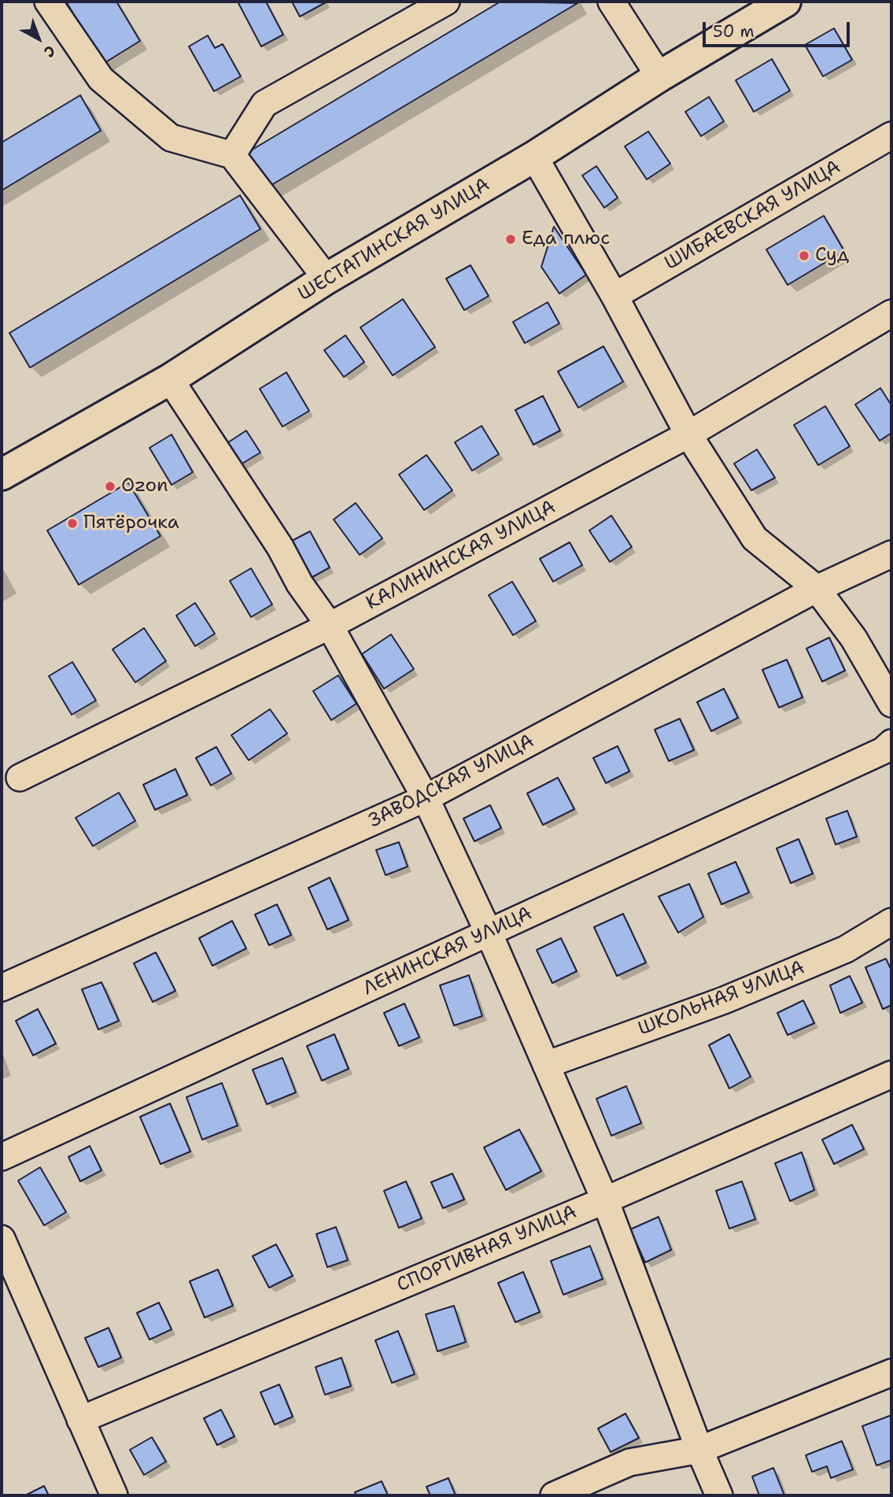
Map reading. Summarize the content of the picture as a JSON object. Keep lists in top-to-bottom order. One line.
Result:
{"streets":{"main road":["ШЕСТАГИНСКАЯ УЛИЦА"],"street":["ШИБАЕВСКАЯ УЛИЦА","КАЛИНИНСКАЯ УЛИЦА","ЗАВОДСКАЯ УЛИЦА","ЛЕНИНСКАЯ УЛИЦА","ШКОЛЬНАЯ УЛИЦА","СПОРТИВНАЯ УЛИЦА"]},"places":["Еда плюс","Суд","Ozon","Пятёрочка"],"scale_bar":"50 m","north":"bottom right"}
